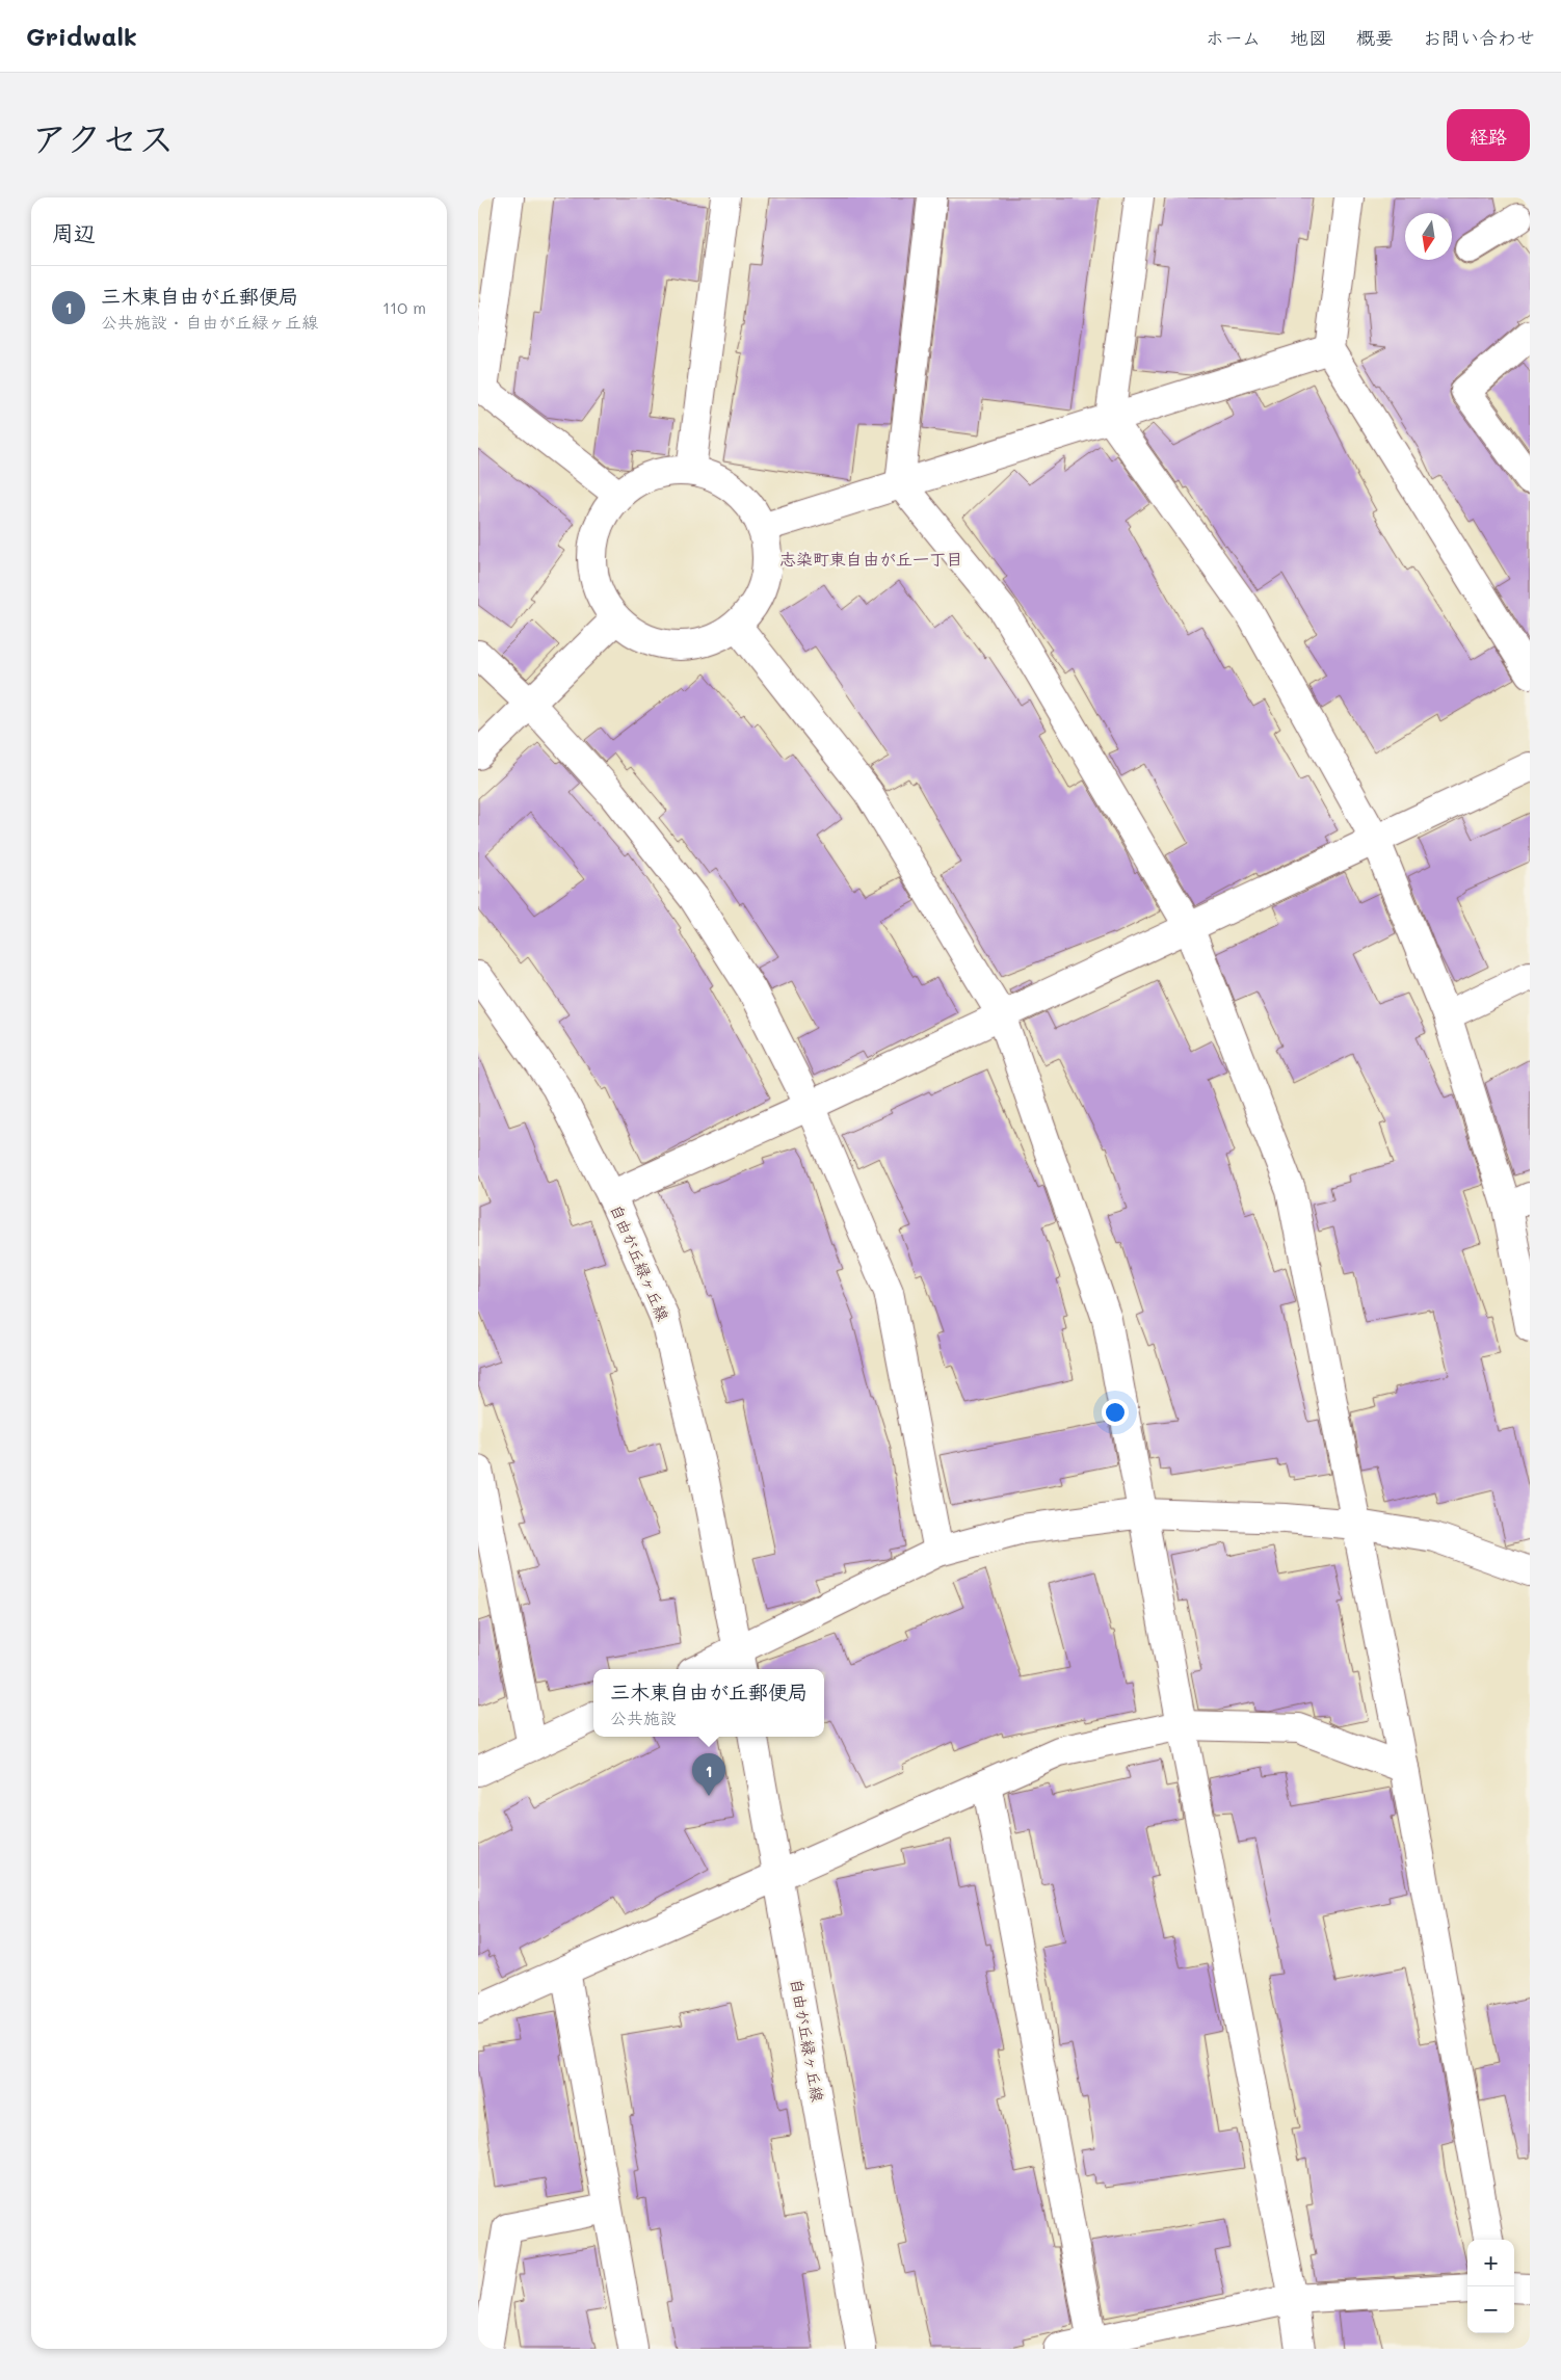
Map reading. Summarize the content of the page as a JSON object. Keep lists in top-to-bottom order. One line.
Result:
{"streets":{"street":["自由が丘緑ヶ丘線"]},"districts":["志染町東自由が丘一丁目"],"north":"bottom","page":{"header":"Gridwalk","nav":["ホーム","地図","概要","お問い合わせ"],"title":"アクセス","buttons":"経路","heading":"周辺","list":[{"mark":"1","name":"三木東自由が丘郵便局","note":"公共施設 · 自由が丘緑ヶ丘線","value":"110 m"}],"popup":["三木東自由が丘郵便局","公共施設"],"pins":"1","map_buttons":["+","−"]}}
